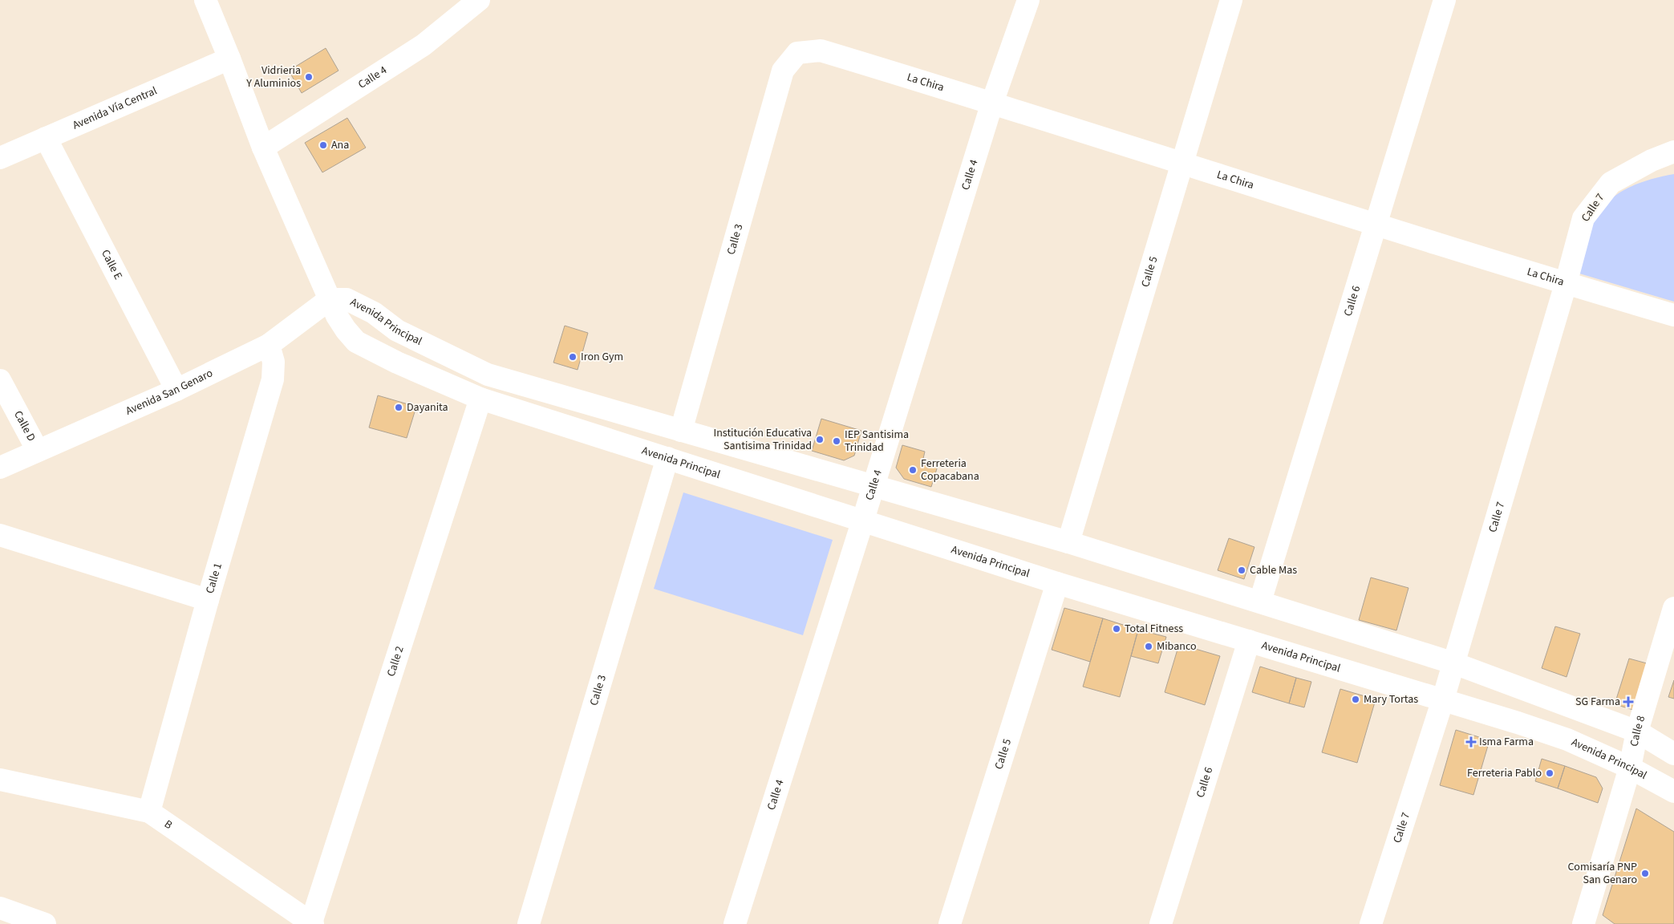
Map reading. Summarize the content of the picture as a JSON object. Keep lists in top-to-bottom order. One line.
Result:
{"streets":{"street":["Calle 4","La Chira","Avenida Vía Central","Calle 7","Calle 3","Calle E","Calle 5","Calle 6","Avenida Principal","Avenida San Genaro","Calle D","Calle 1","Calle 2","Calle 8","B"]},"crossings":[["Calle 4","La Chira"],["Calle 4","Avenida Principal"],["La Chira","Calle 7"],["La Chira","Calle 3"],["La Chira","Calle 5"],["La Chira","Calle 6"],["Avenida Vía Central","Calle E"],["Avenida Vía Central","Avenida Principal"],["Calle 7","Avenida Principal"],["Calle 3","Avenida Principal"],["Calle E","Avenida San Genaro"],["Calle 5","Avenida Principal"],["Calle 6","Avenida Principal"],["Avenida Principal","Avenida San Genaro"],["Avenida Principal","Calle 2"],["Avenida Principal","Calle 8"],["Avenida San Genaro","Calle D"],["Avenida San Genaro","Calle 1"],["Calle 1","B"],["Calle 2","B"]],"places":{"other":["Vidrieria Y Aluminios","Ana","Iron Gym","Dayanita","Institución Educativa Santisima Trinidad","IEP Santisima Trinidad","Ferreteria Copacabana","Cable Mas","Total Fitness","Mibanco","Mary Tortas","Ferreteria Pablo","Comisaría PNP San Genaro"],"health":["SG Farma","Isma Farma"]}}
